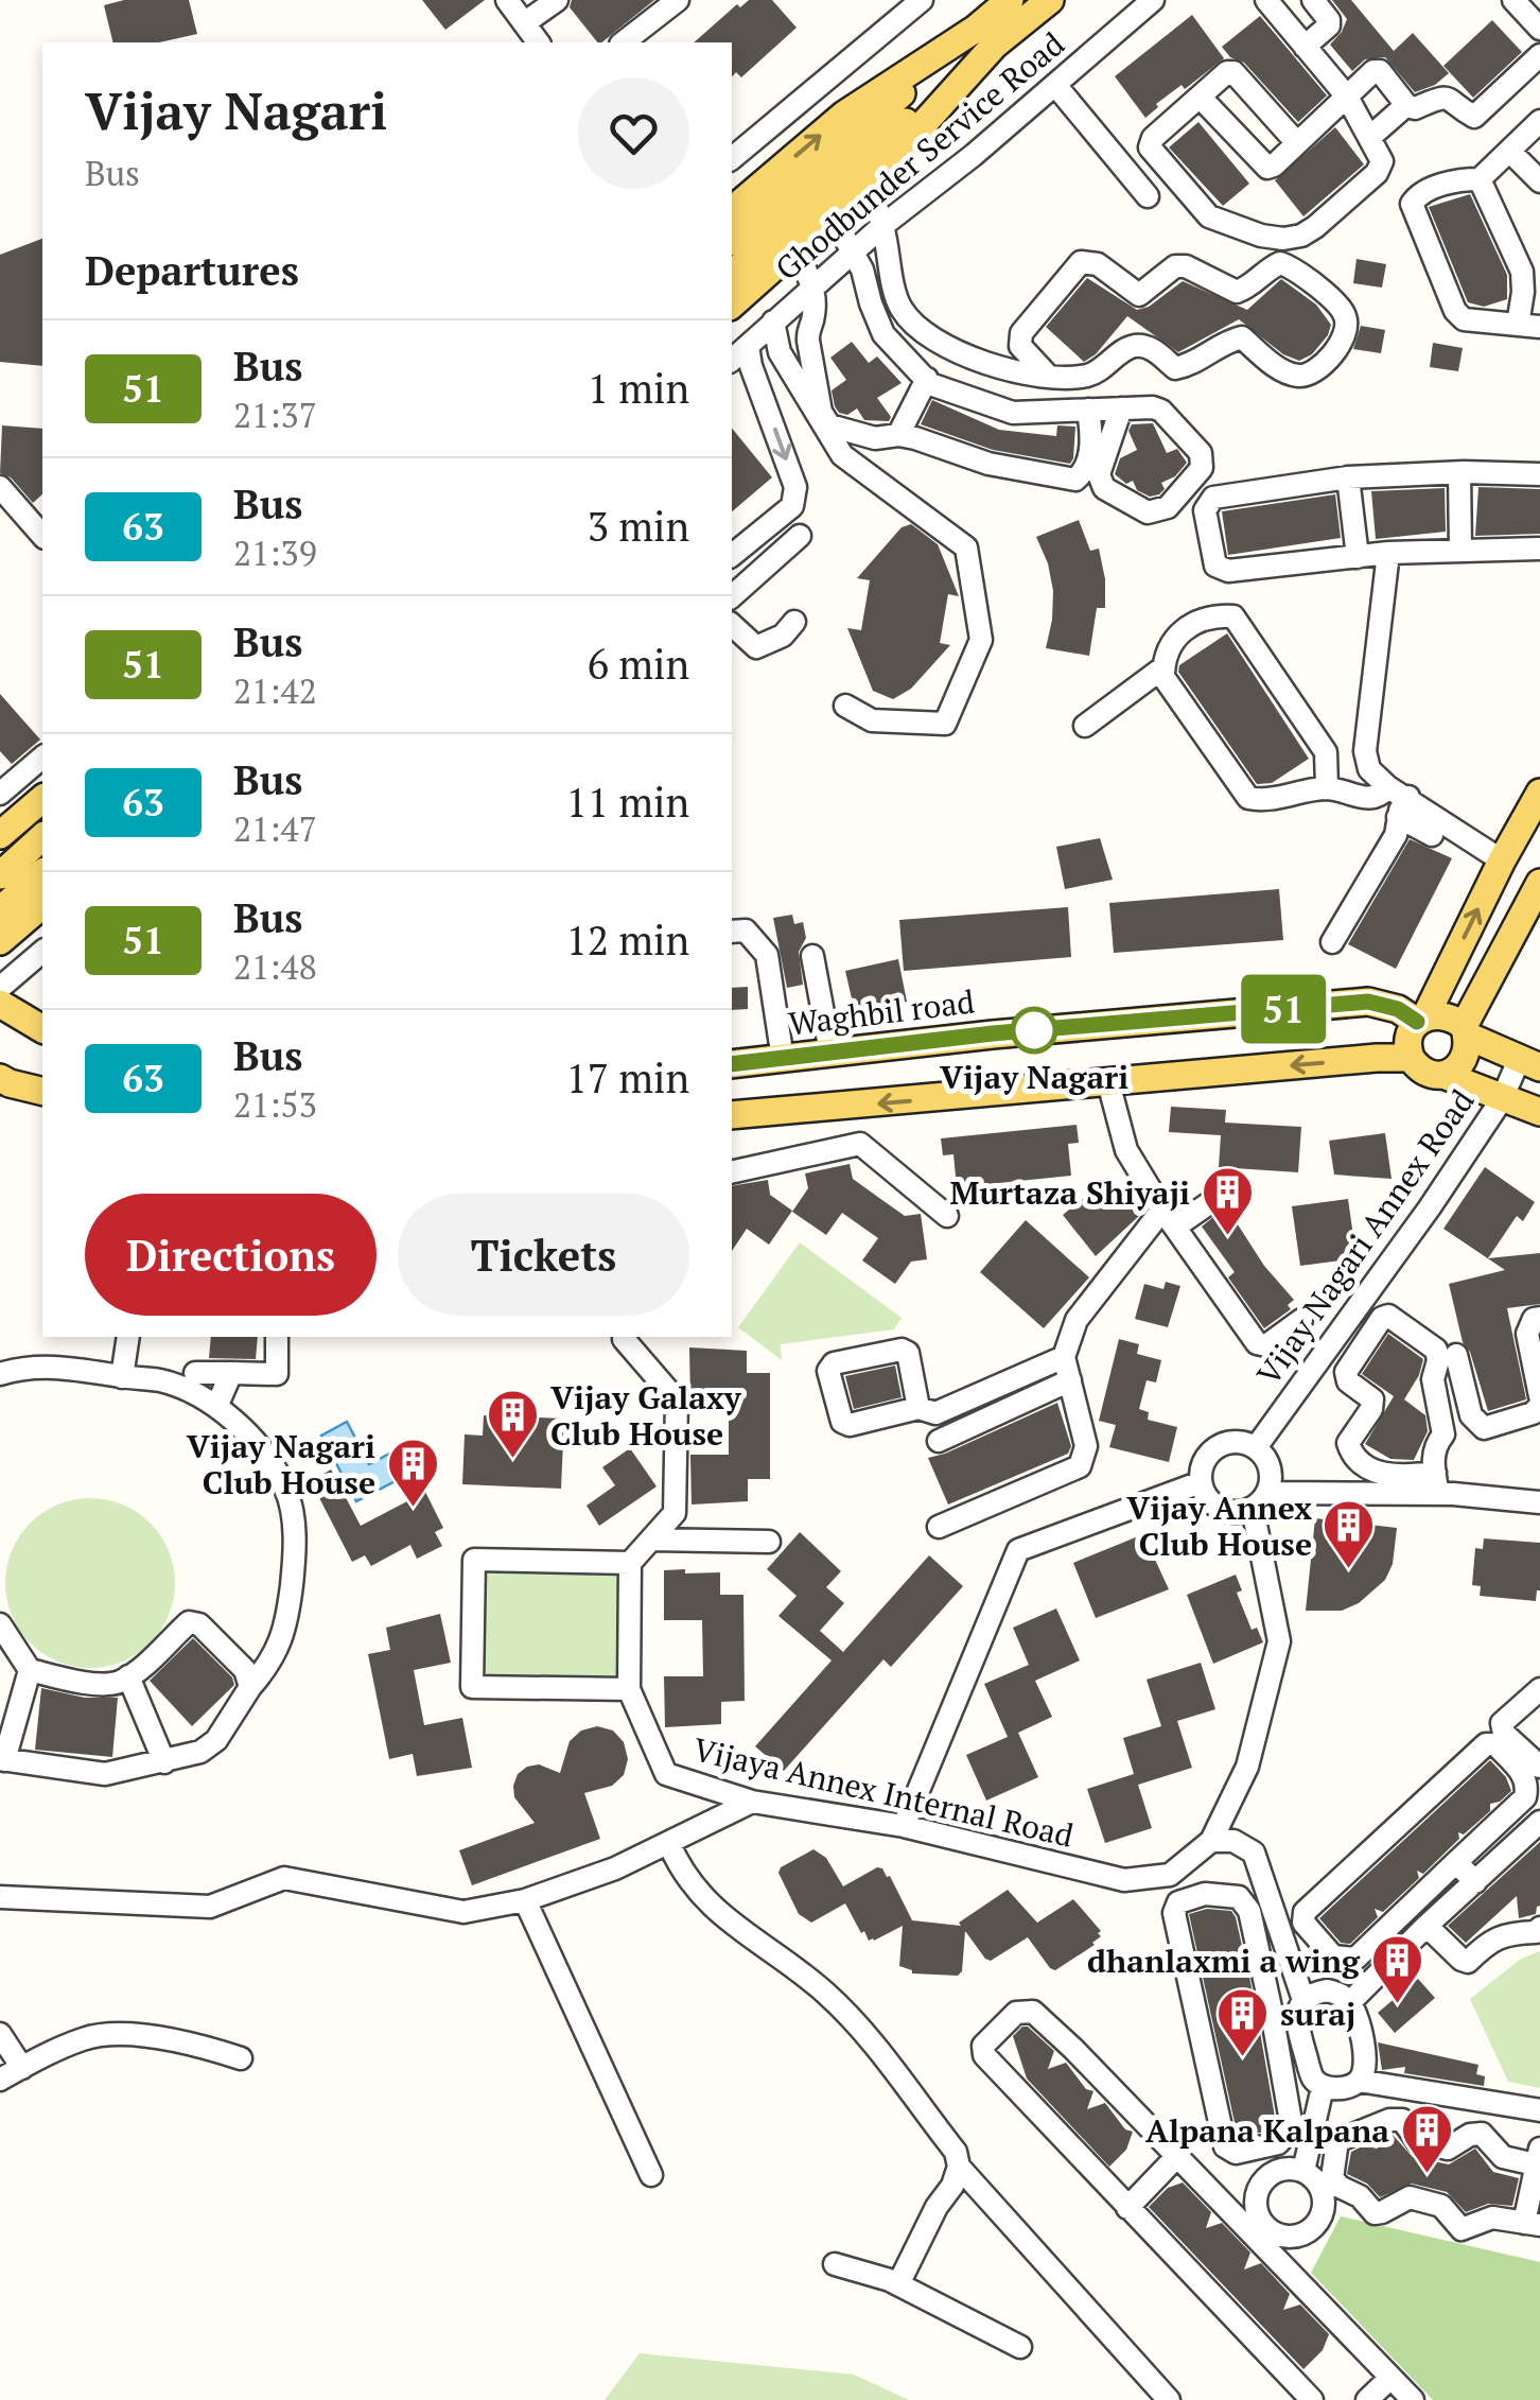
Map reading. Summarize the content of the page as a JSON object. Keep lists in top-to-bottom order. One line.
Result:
{"streets":{"main road":["Waghbil road"],"street":["Ghodbunder Service Road","Vijay Nagari Annex Road","Vijaya Annex Internal Road"]},"crossings":[["Vijay Nagari Annex Road","Vijaya Annex Internal Road"]],"places":{"other":["Vijay Nagari"],"building":["Murtaza Shiyaji","Vijay Galaxy Club House","Vijay Nagari Club House","Vijay Annex Club House","dhanlaxmi a wing","suraj","Alpana Kalpana"]},"lines":["bus line 51"],"page":{"on_map":"51","heading":[["Vijay Nagari","Bus"],"Departures"],"list":[{"mark":"51","name":"Bus","note":"21:37","value":"1 min"},{"mark":"63","name":"Bus","note":"21:39","value":"3 min"},{"mark":"51","name":"Bus","note":"21:42","value":"6 min"},{"mark":"63","name":"Bus","note":"21:47","value":"11 min"},{"mark":"51","name":"Bus","note":"21:48","value":"12 min"},{"mark":"63","name":"Bus","note":"21:53","value":"17 min"}],"buttons":["Directions","Tickets"]}}
